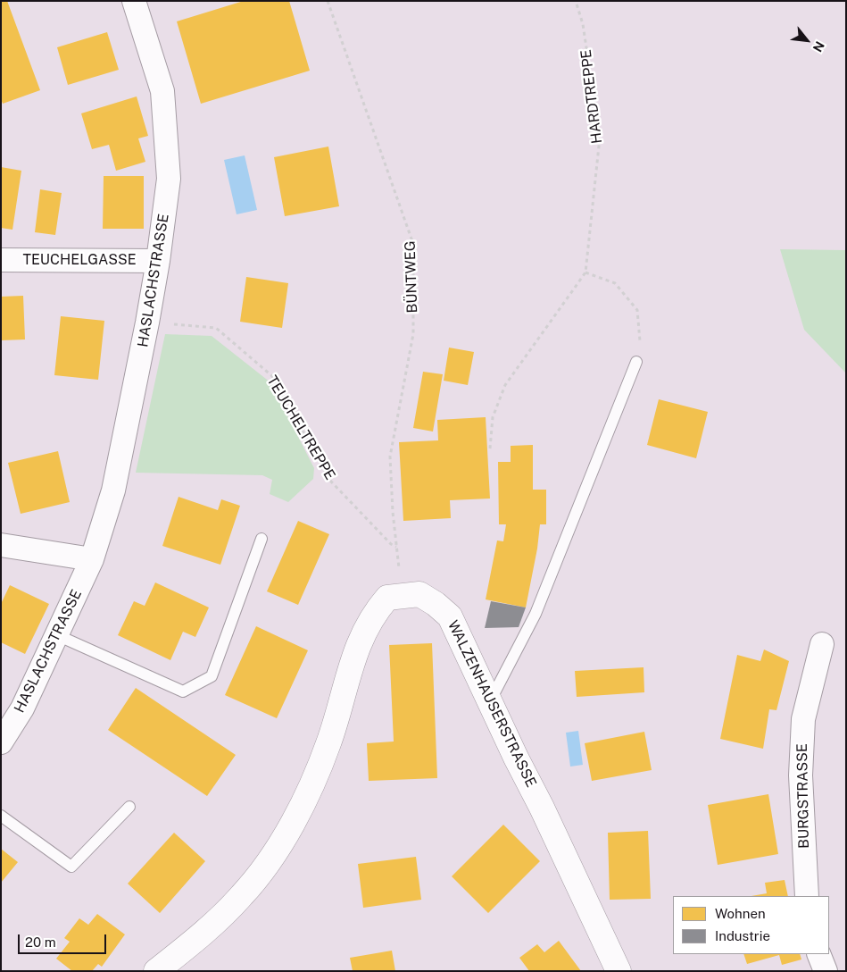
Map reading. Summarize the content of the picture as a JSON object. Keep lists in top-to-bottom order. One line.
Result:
{"streets":{"street":["TEUCHELGASSE","HASLACHSTRASSE","WALZENHAUSERSTRASSE","BURGSTRASSE"],"path":["HARDTREPPE","BÜNTWEG","TEUCHELTREPPE"]},"crossings":[["TEUCHELGASSE","HASLACHSTRASSE"],["BÜNTWEG","TEUCHELTREPPE"],["HASLACHSTRASSE","TEUCHELTREPPE"]],"legend":["Wohnen","Industrie"],"scale_bar":"20 m","north":"bottom right"}
